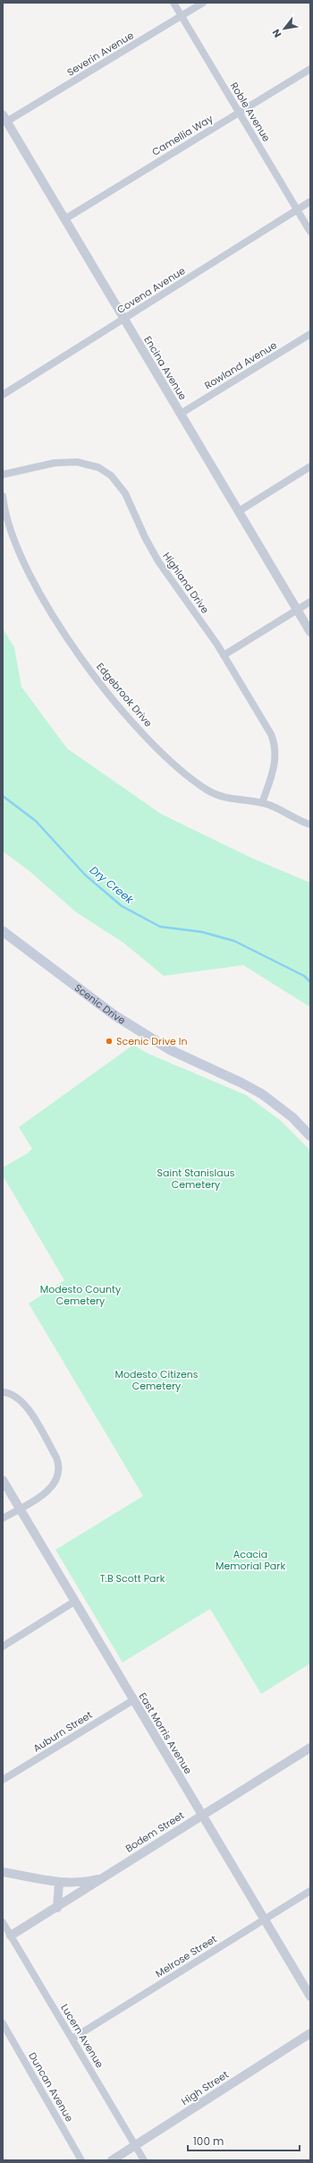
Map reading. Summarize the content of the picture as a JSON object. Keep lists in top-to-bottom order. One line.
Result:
{"streets":{"main road":["Scenic Drive"],"street":["Severin Avenue","Roble Avenue","Camellia Way","Covena Avenue","Rowland Avenue","Encina Avenue","Highland Drive","Edgebrook Drive","Auburn Street","East Morris Avenue","Bodem Street","Melrose Street","Lucern Avenue","Duncan Avenue","High Street"]},"crossings":[["Severin Avenue","Roble Avenue"],["Severin Avenue","Encina Avenue"],["Roble Avenue","Camellia Way"],["Roble Avenue","Covena Avenue"],["Camellia Way","Encina Avenue"],["Covena Avenue","Encina Avenue"],["Rowland Avenue","Encina Avenue"],["Highland Drive","Edgebrook Drive"],["Auburn Street","East Morris Avenue"],["East Morris Avenue","Bodem Street"],["East Morris Avenue","Melrose Street"],["Bodem Street","Lucern Avenue"],["Melrose Street","Lucern Avenue"],["Lucern Avenue","High Street"]],"water":["Dry Creek"],"parks":["Saint Stanislaus Cemetery","Modesto County Cemetery","Modesto Citizens Cemetery","Acacia Memorial Park","T.B Scott Park"],"places":["Scenic Drive In"],"scale_bar":"100 m","north":"bottom left"}
